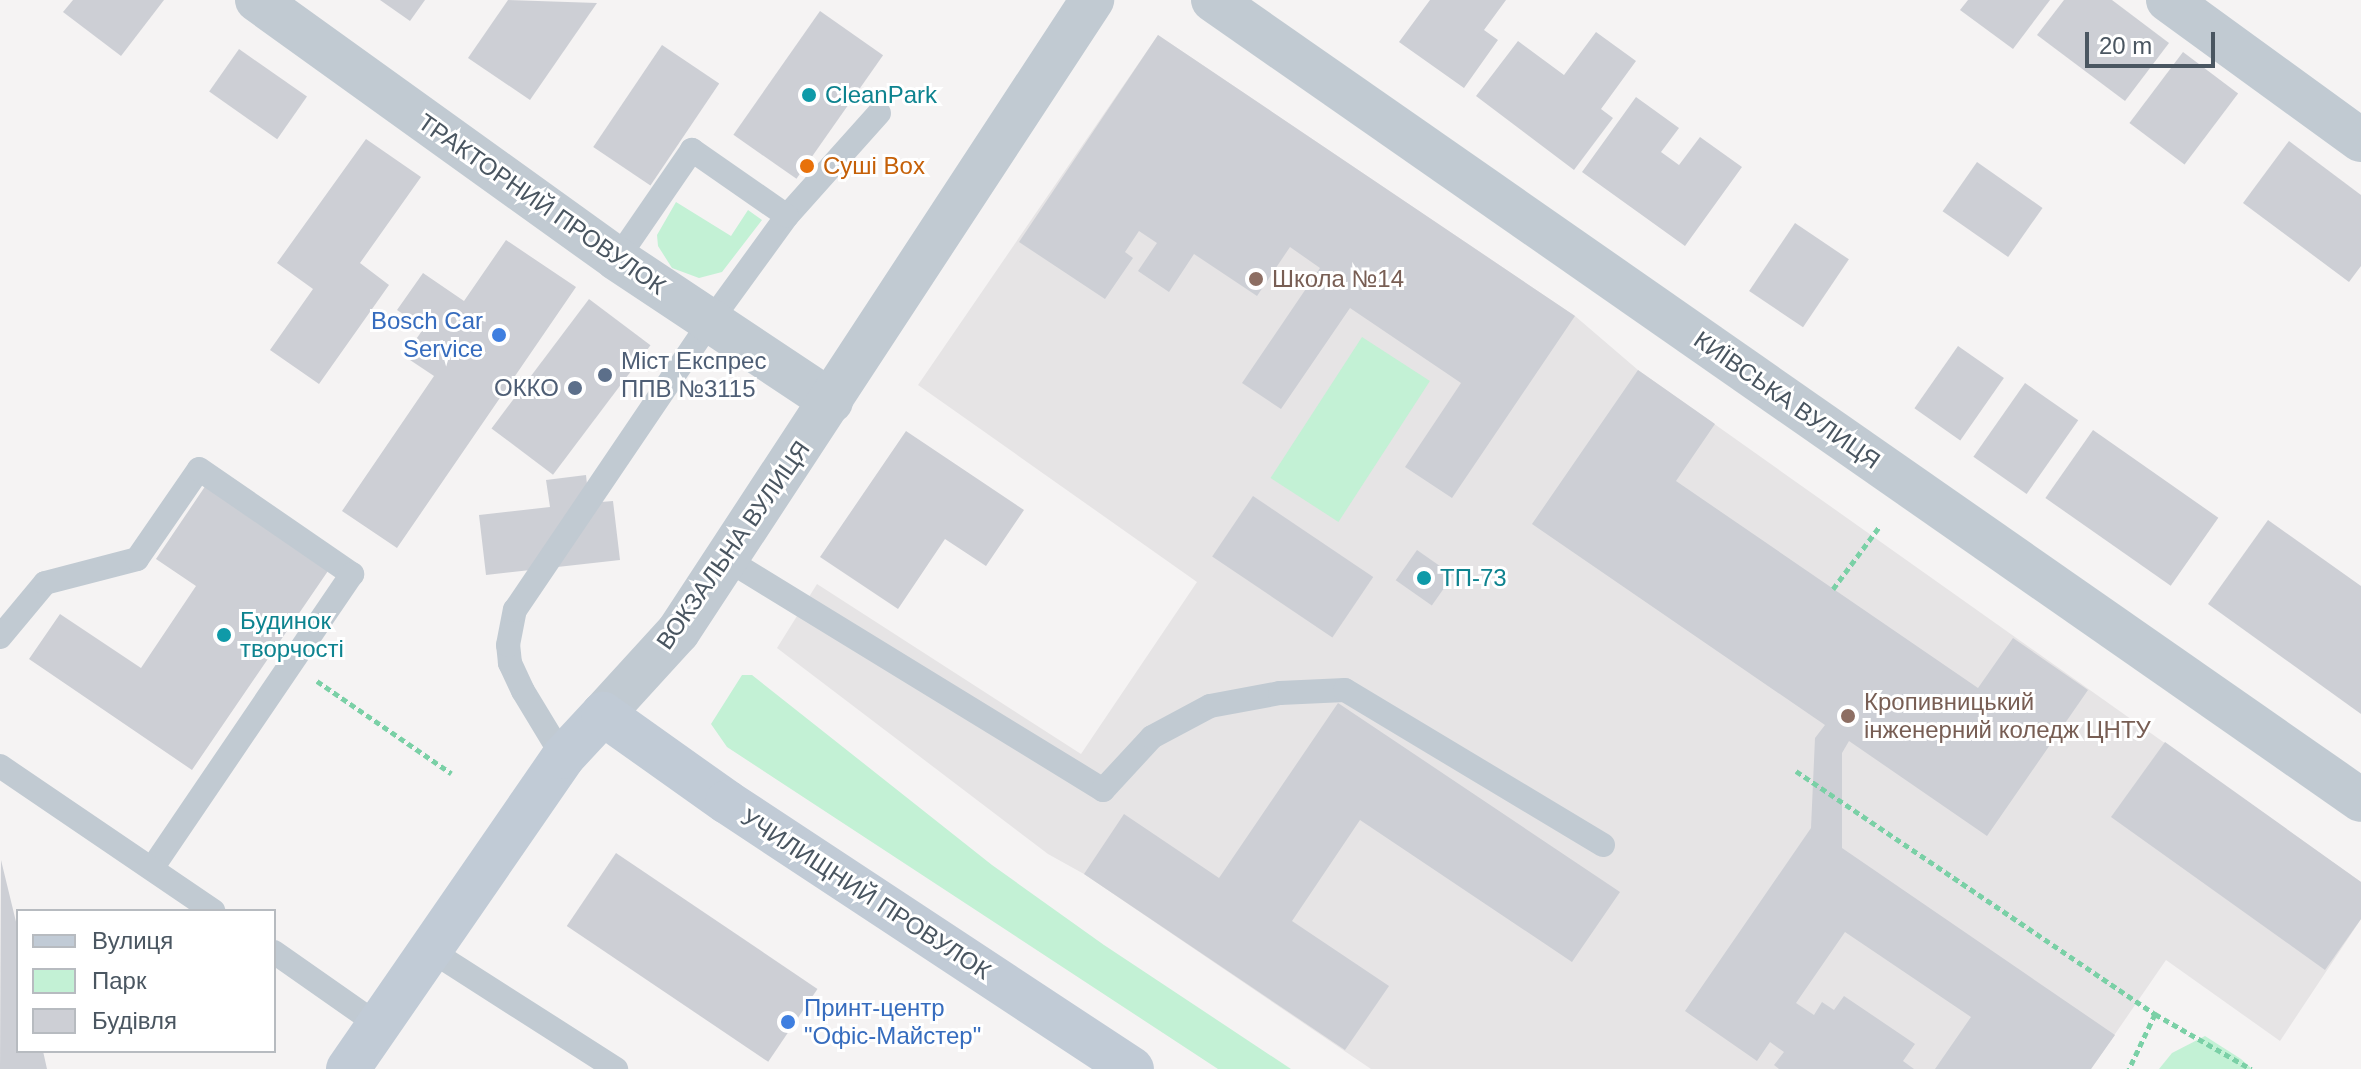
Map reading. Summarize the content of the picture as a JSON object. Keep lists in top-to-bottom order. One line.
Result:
{"streets":{"main road":["ВОКЗАЛЬНА ВУЛИЦЯ","УЧИЛИЩНИЙ ПРОВУЛОК"],"street":["ТРАКТОРНИЙ ПРОВУЛОК","КИЇВСЬКА ВУЛИЦЯ"]},"crossings":[["ТРАКТОРНИЙ ПРОВУЛОК","ВОКЗАЛЬНА ВУЛИЦЯ"],["ВОКЗАЛЬНА ВУЛИЦЯ","УЧИЛИЩНИЙ ПРОВУЛОК"]],"places":["CleanPark","Суші Box","Школа №14","Bosch Car Service","Міст Експрес ППВ №3115","ОККО","ТП-73","Будинок творчості","Кропивницький інженерний коледж ЦНТУ","Принт-центр \"Офіс-Майстер\""],"legend":["Вулиця","Парк","Будівля"],"scale_bar":"20 m"}
